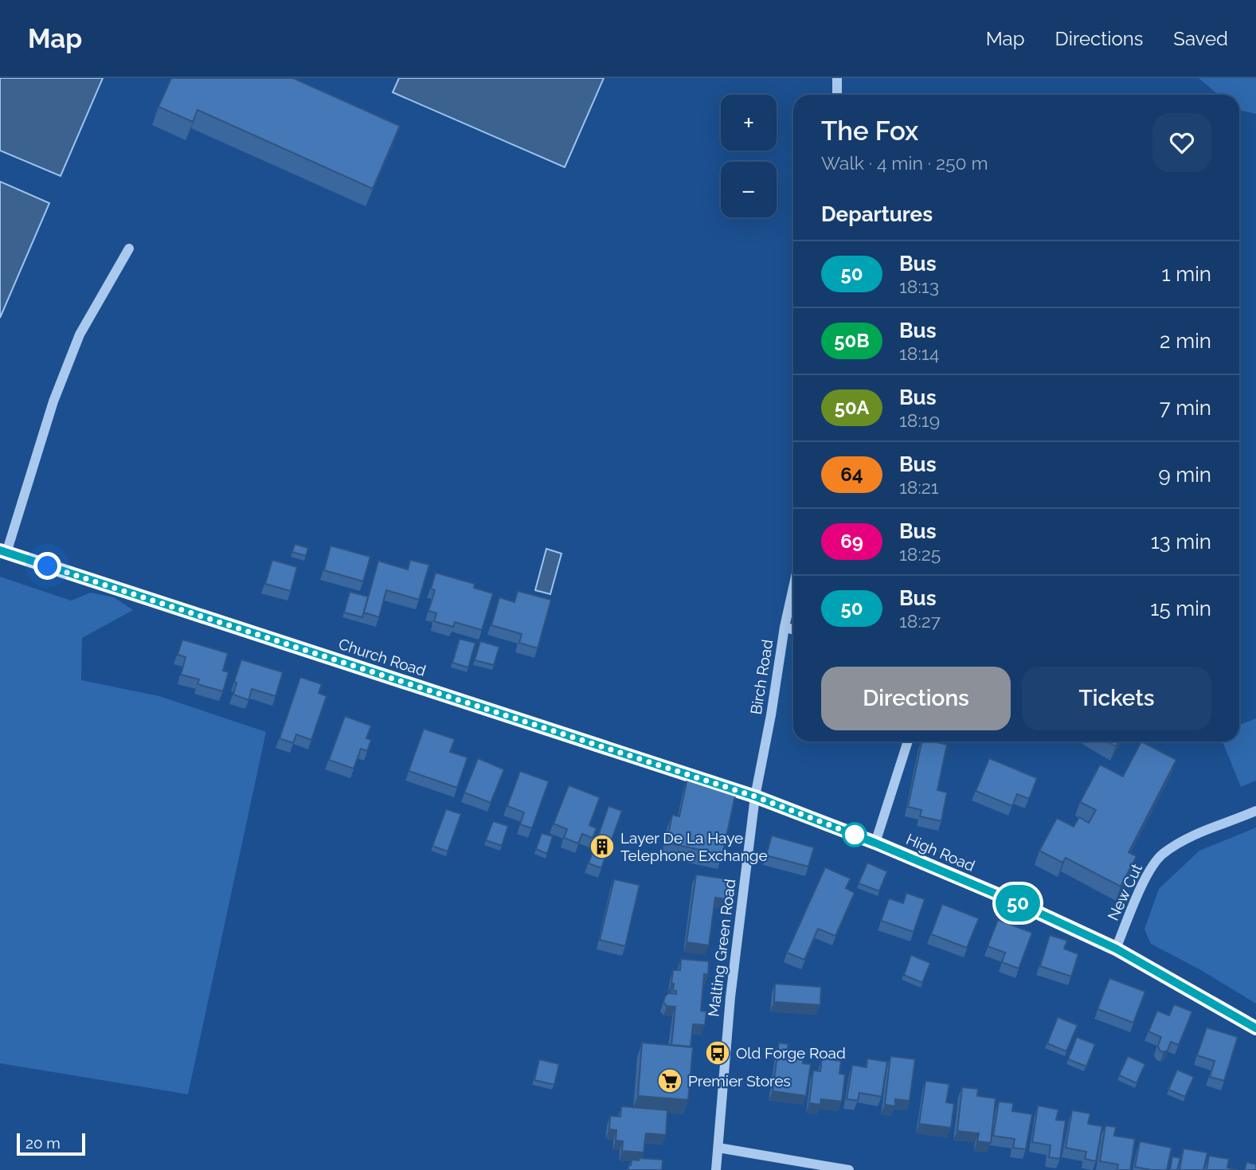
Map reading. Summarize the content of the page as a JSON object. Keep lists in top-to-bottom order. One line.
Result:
{"streets":{"main road":["Church Road","High Road"],"street":["Birch Road","New Cut","Malting Green Road"]},"crossings":[["Church Road","Birch Road"],["Church Road","High Road"],["Church Road","Malting Green Road"],["Birch Road","High Road"],["Birch Road","Malting Green Road"],["High Road","New Cut"],["High Road","Malting Green Road"]],"places":{"building":["Layer De La Haye Telephone Exchange"],"bus stop":["Old Forge Road"],"supermarket":["Premier Stores"]},"lines":["bus line 50"],"scale_bar":"20 m","page":{"header":"Map","nav":["Map","Directions","Saved"],"on_map":"50","map_buttons":["+","−"],"heading":[["The Fox","Walk · 4 min · 250 m"],"Departures"],"list":[{"mark":"50","name":"Bus","note":"18:13","value":"1 min"},{"mark":"50B","name":"Bus","note":"18:14","value":"2 min"},{"mark":"50A","name":"Bus","note":"18:19","value":"7 min"},{"mark":"64","name":"Bus","note":"18:21","value":"9 min"},{"mark":"69","name":"Bus","note":"18:25","value":"13 min"},{"mark":"50","name":"Bus","note":"18:27","value":"15 min"}],"buttons":["Directions","Tickets"],"scale":"20 m"}}
